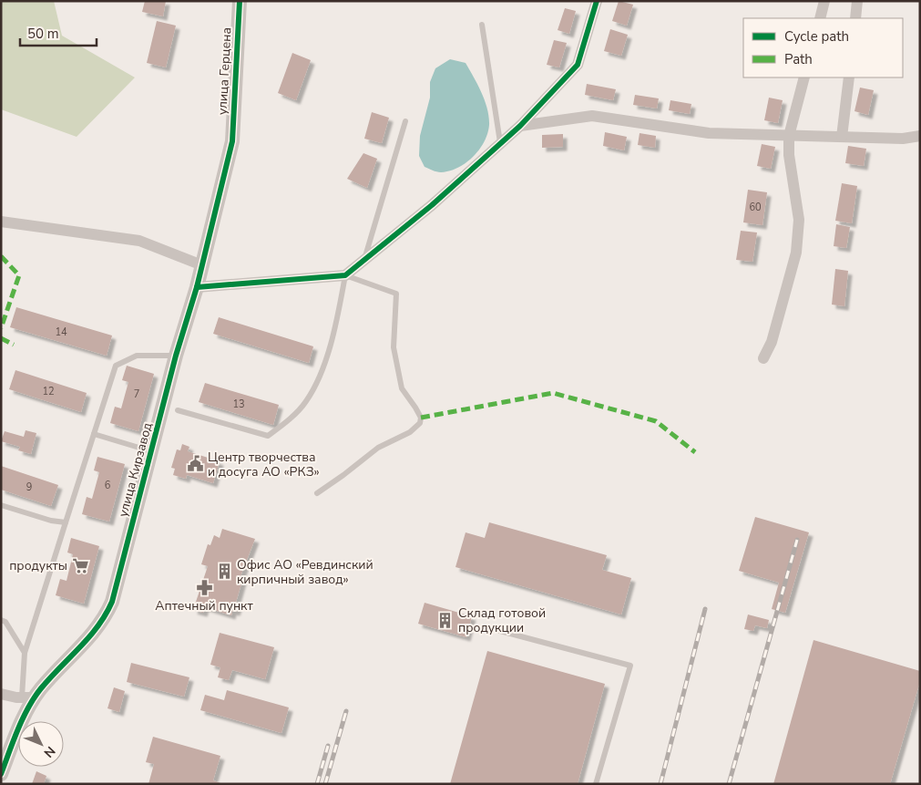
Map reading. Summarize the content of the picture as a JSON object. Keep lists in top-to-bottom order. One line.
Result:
{"streets":{"street":["улица Герцена","улица Кирзавод"]},"crossings":[["улица Герцена","улица Кирзавод"]],"places":{"public building":["Центр творчества и досуга АО «РКЗ»"],"supermarket":["продукты"],"building":["Офис АО «Ревдинский кирпичный завод»","Склад готовой продукции"],"pharmacy":["Аптечный пункт"]},"house_numbers":["60","14","12","7","13","6","9"],"legend":["Cycle path","Path"],"scale_bar":"50 m","north":"bottom right"}
